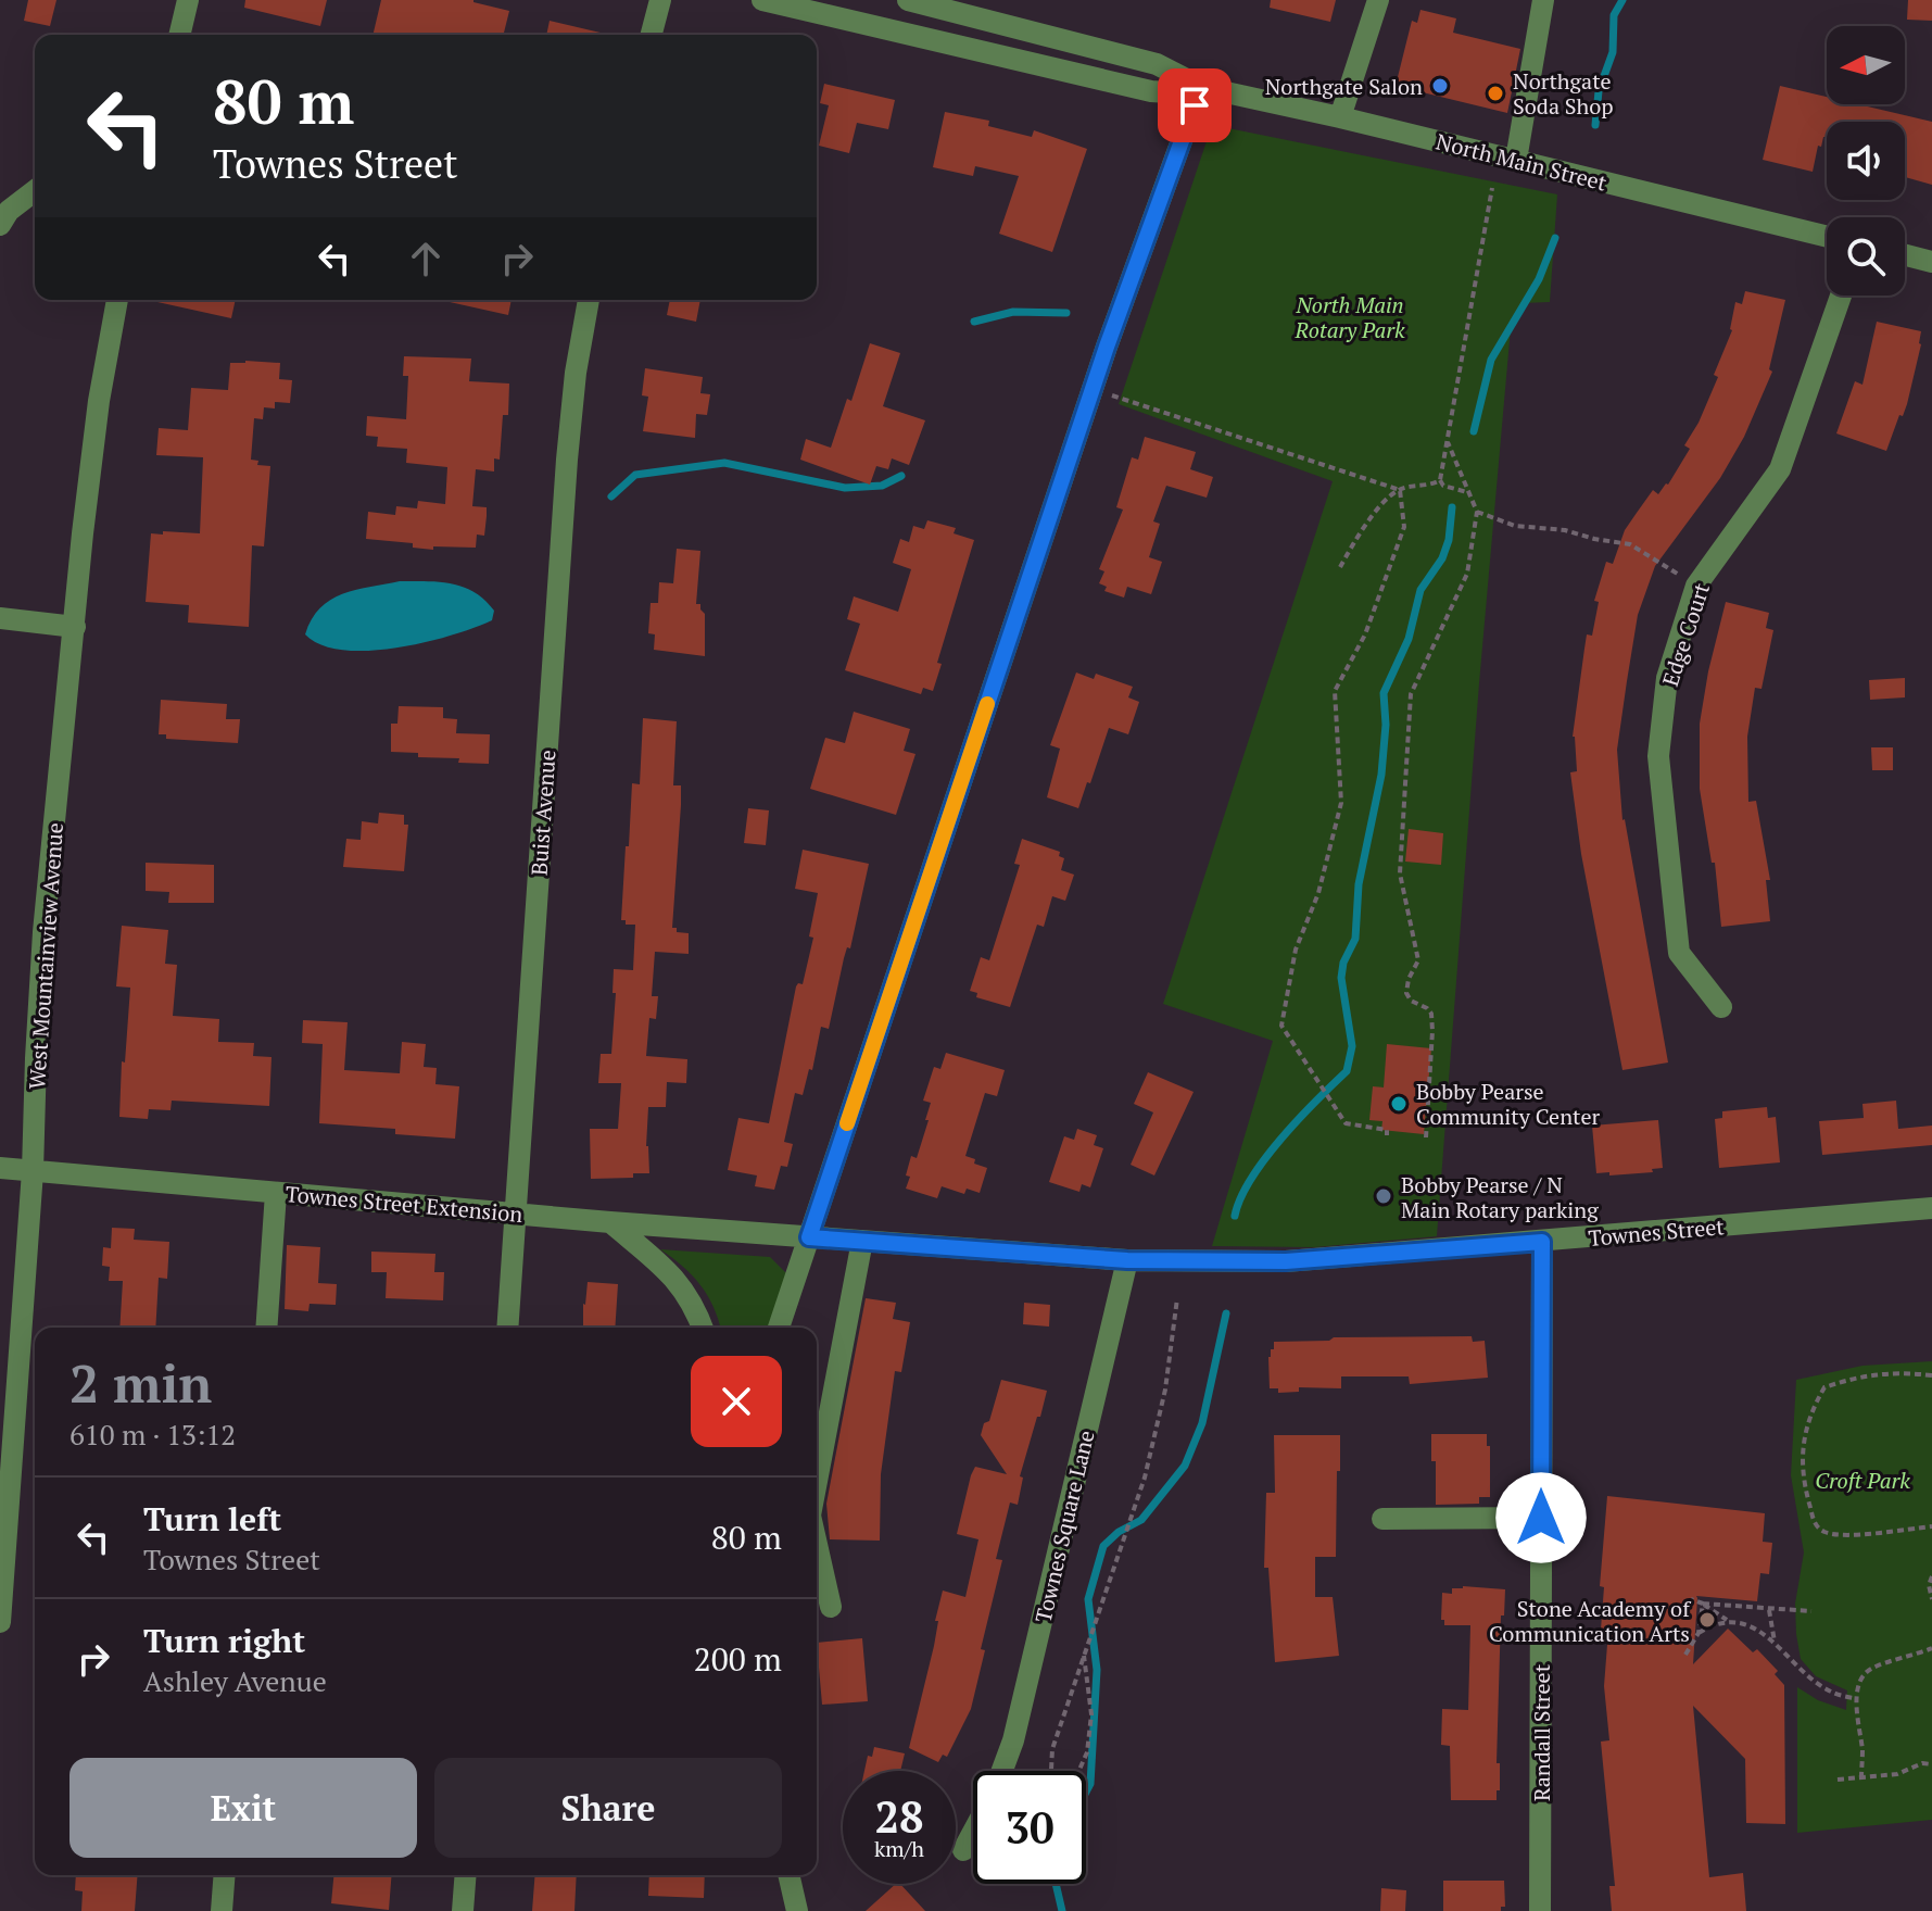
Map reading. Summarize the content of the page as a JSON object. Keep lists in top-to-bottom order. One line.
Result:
{"streets":{"street":["North Main Street","Edge Court","Buist Avenue","West Mountainview Avenue","Townes Street Extension","Townes Street","Townes Square Lane","Randall Street"]},"crossings":[["Buist Avenue","Townes Street Extension"],["West Mountainview Avenue","Townes Street Extension"],["Townes Street Extension","Townes Street"],["Townes Street","Townes Square Lane"],["Townes Street","Randall Street"]],"parks":["North Main Rotary Park","Croft Park"],"places":["Northgate Salon","Northgate Soda Shop","Bobby Pearse Community Center","Bobby Pearse / N Main Rotary parking","Stone Academy of Communication Arts"],"north":"left","page":{"turn":["80 m","Townes Street"],"heading":["2 min","610 m · 13:12"],"list":[{"name":"Turn left","note":"Townes Street","value":"80 m"},{"name":"Turn right","note":"Ashley Avenue","value":"200 m"}],"buttons":["Exit","Share"],"speed":"28 km/h","limit":"30"}}
